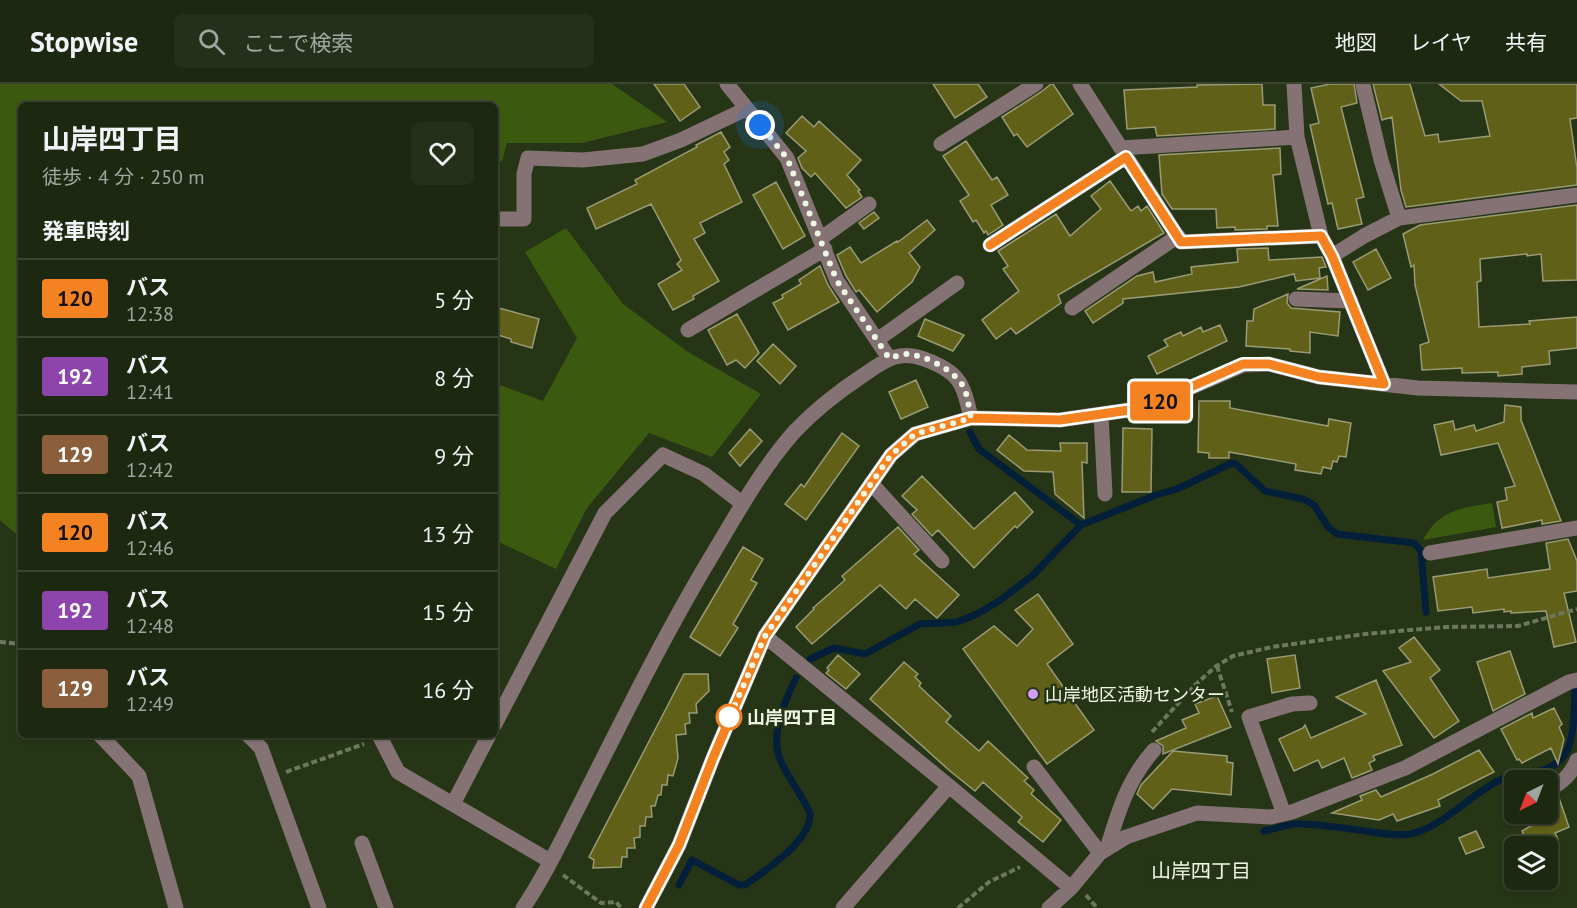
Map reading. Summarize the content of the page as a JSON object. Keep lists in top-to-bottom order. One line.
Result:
{"districts":["山岸四丁目"],"places":["山岸地区活動センター","山岸四丁目"],"lines":["bus line 120"],"north":"bottom left","page":{"header":"Stopwise","search":"ここで検索","nav":["地図","レイヤ","共有"],"on_map":"120","heading":[["山岸四丁目","徒歩 · 4 分 · 250 m"],"発車時刻"],"list":[{"mark":"120","name":"バス","note":"12:38","value":"5 分"},{"mark":"192","name":"バス","note":"12:41","value":"8 分"},{"mark":"129","name":"バス","note":"12:42","value":"9 分"},{"mark":"120","name":"バス","note":"12:46","value":"13 分"},{"mark":"192","name":"バス","note":"12:48","value":"15 分"},{"mark":"129","name":"バス","note":"12:49","value":"16 分"}]}}
